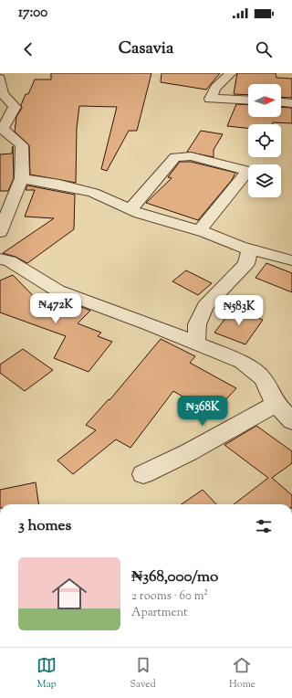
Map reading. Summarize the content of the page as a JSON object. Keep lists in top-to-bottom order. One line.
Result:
{"north":"right","page":{"status":"17:00","header":"Casavia","price":["₦472K","₦583K","₦368K"],"heading":"3 homes","list":[{"name":"₦368,000/mo","note":"2 rooms · 60 m² · Apartment"}],"tabs":["Map","Saved","Home"]}}
